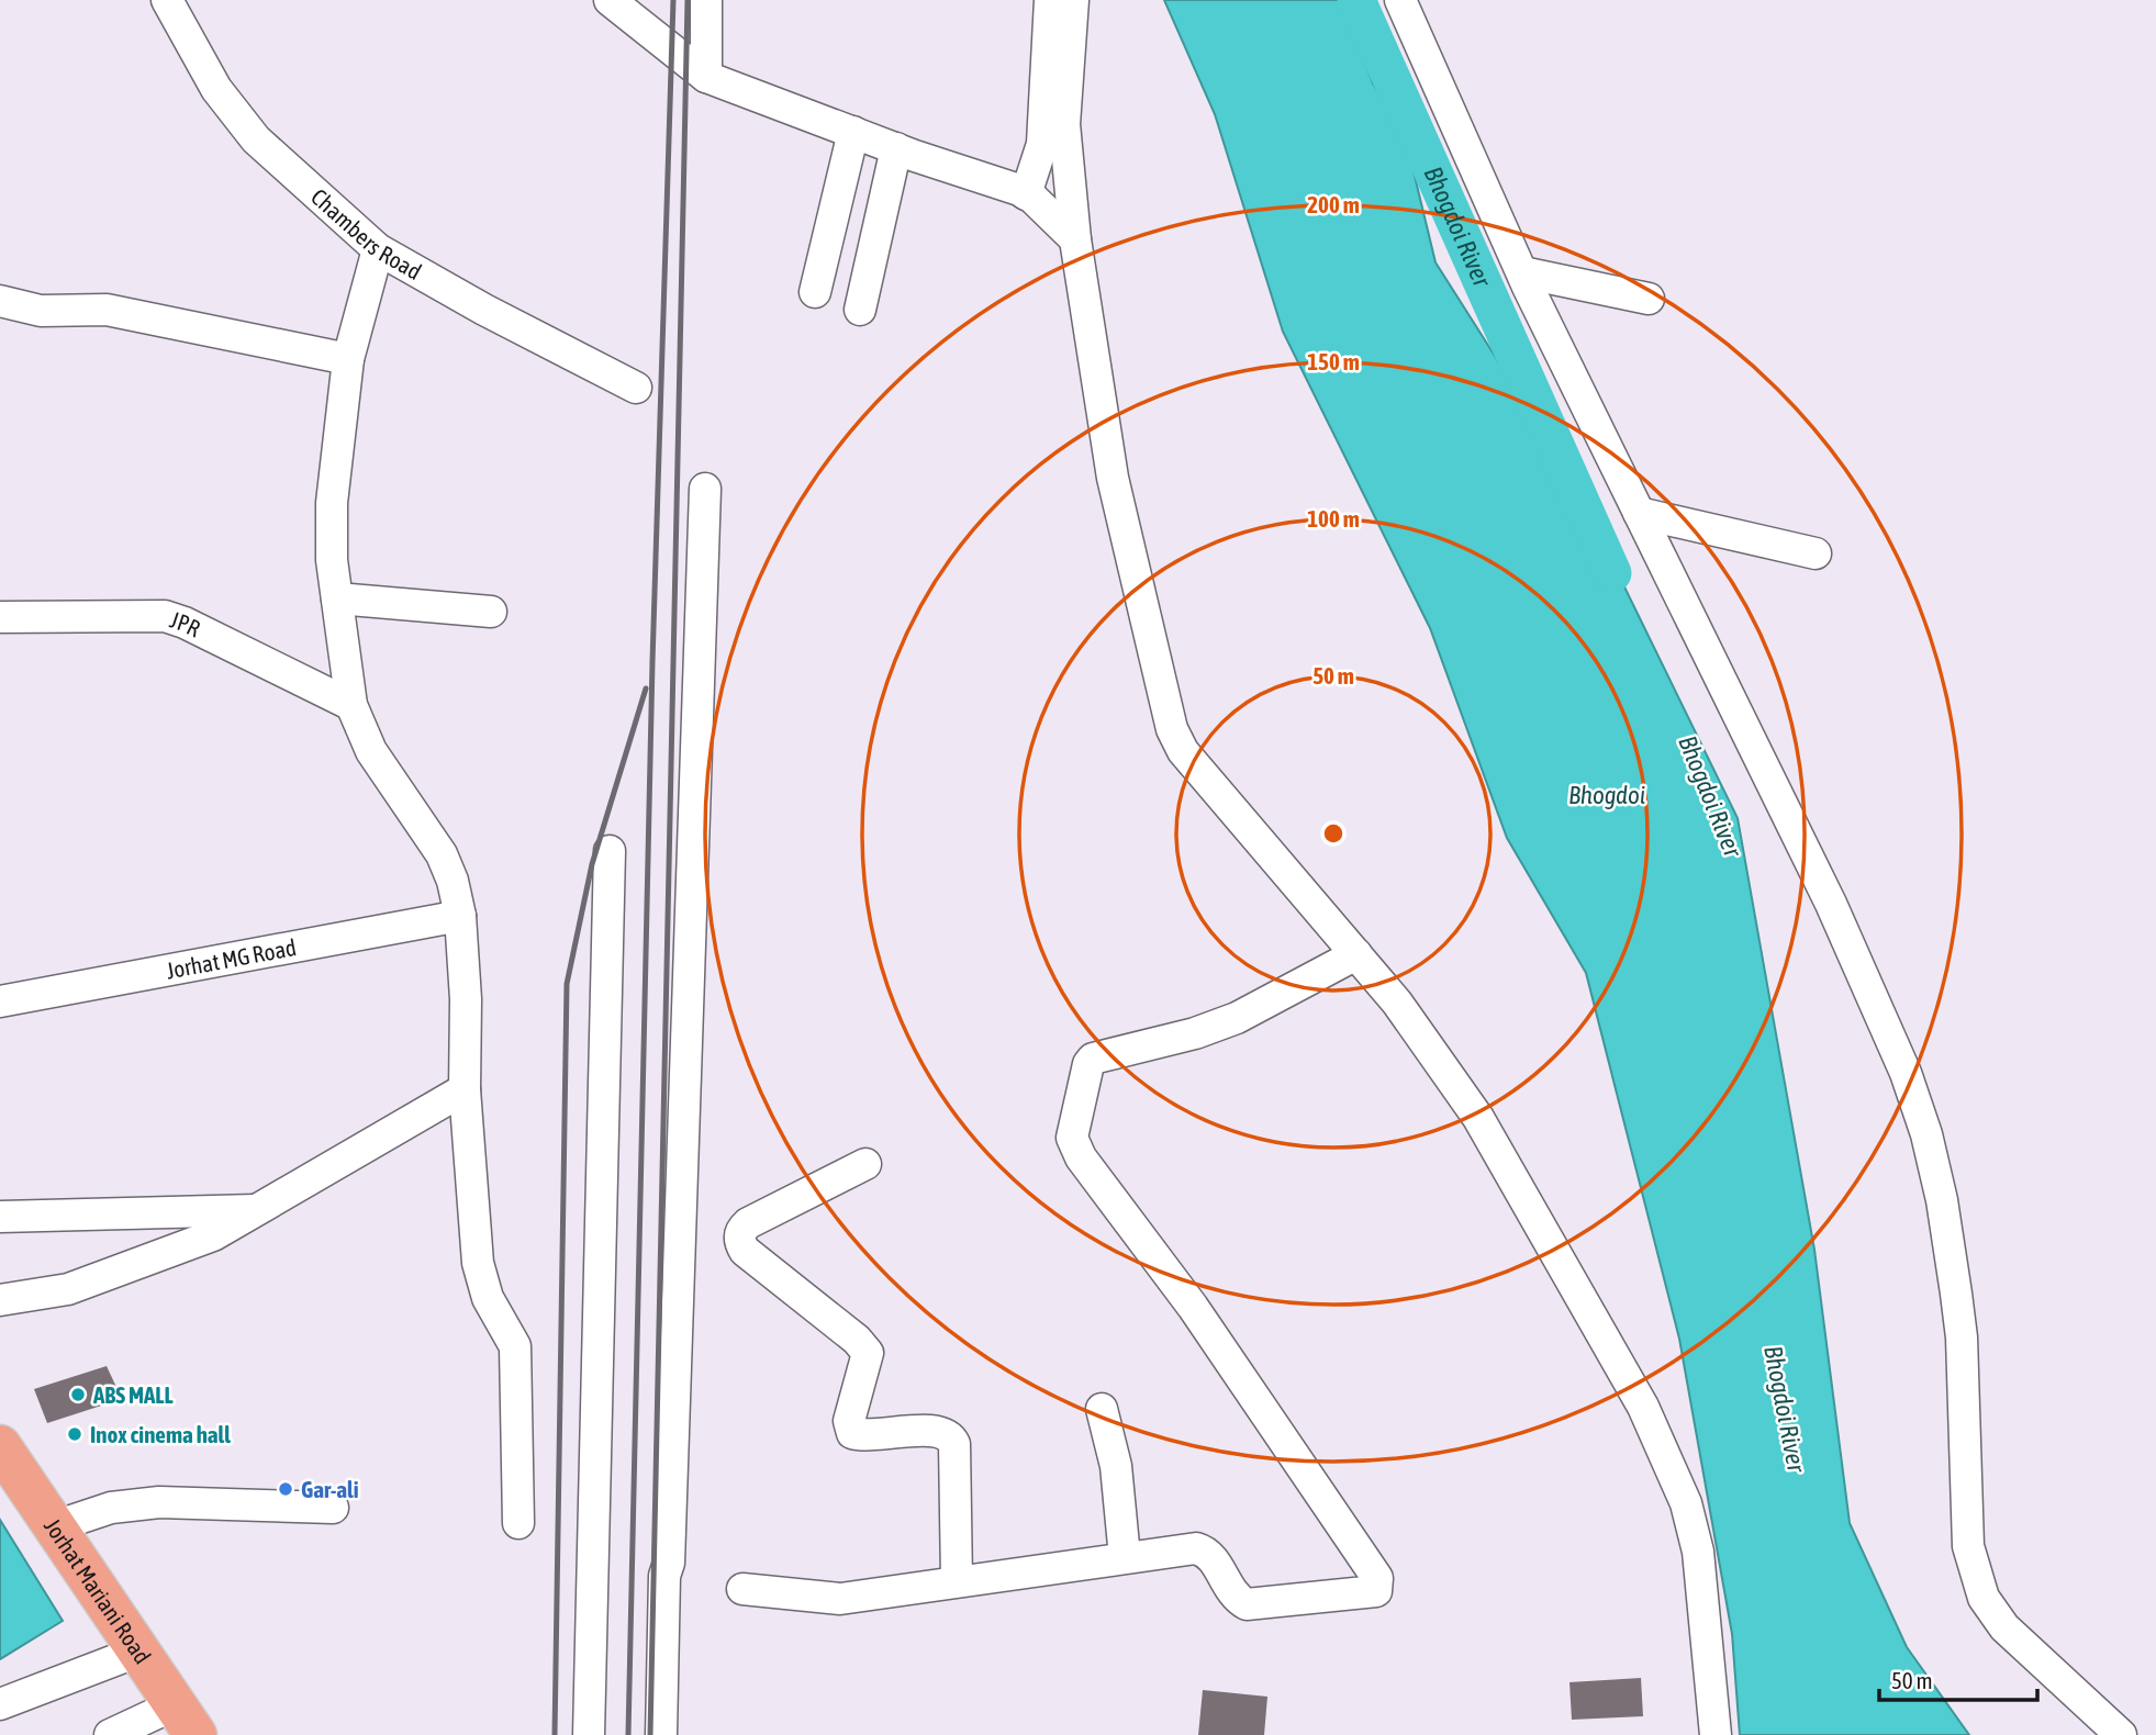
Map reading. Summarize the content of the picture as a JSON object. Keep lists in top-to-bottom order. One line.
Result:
{"streets":{"highway":["Jorhat Mariani Road"],"street":["Chambers Road","JPR","Jorhat MG Road"]},"water":["Bhogdoi River","Bhogdoi"],"places":["ABS MALL","Inox cinema hall","Gar-ali"],"scale_bar":"50 m","rings":["200 m","150 m","100 m","50 m"]}
